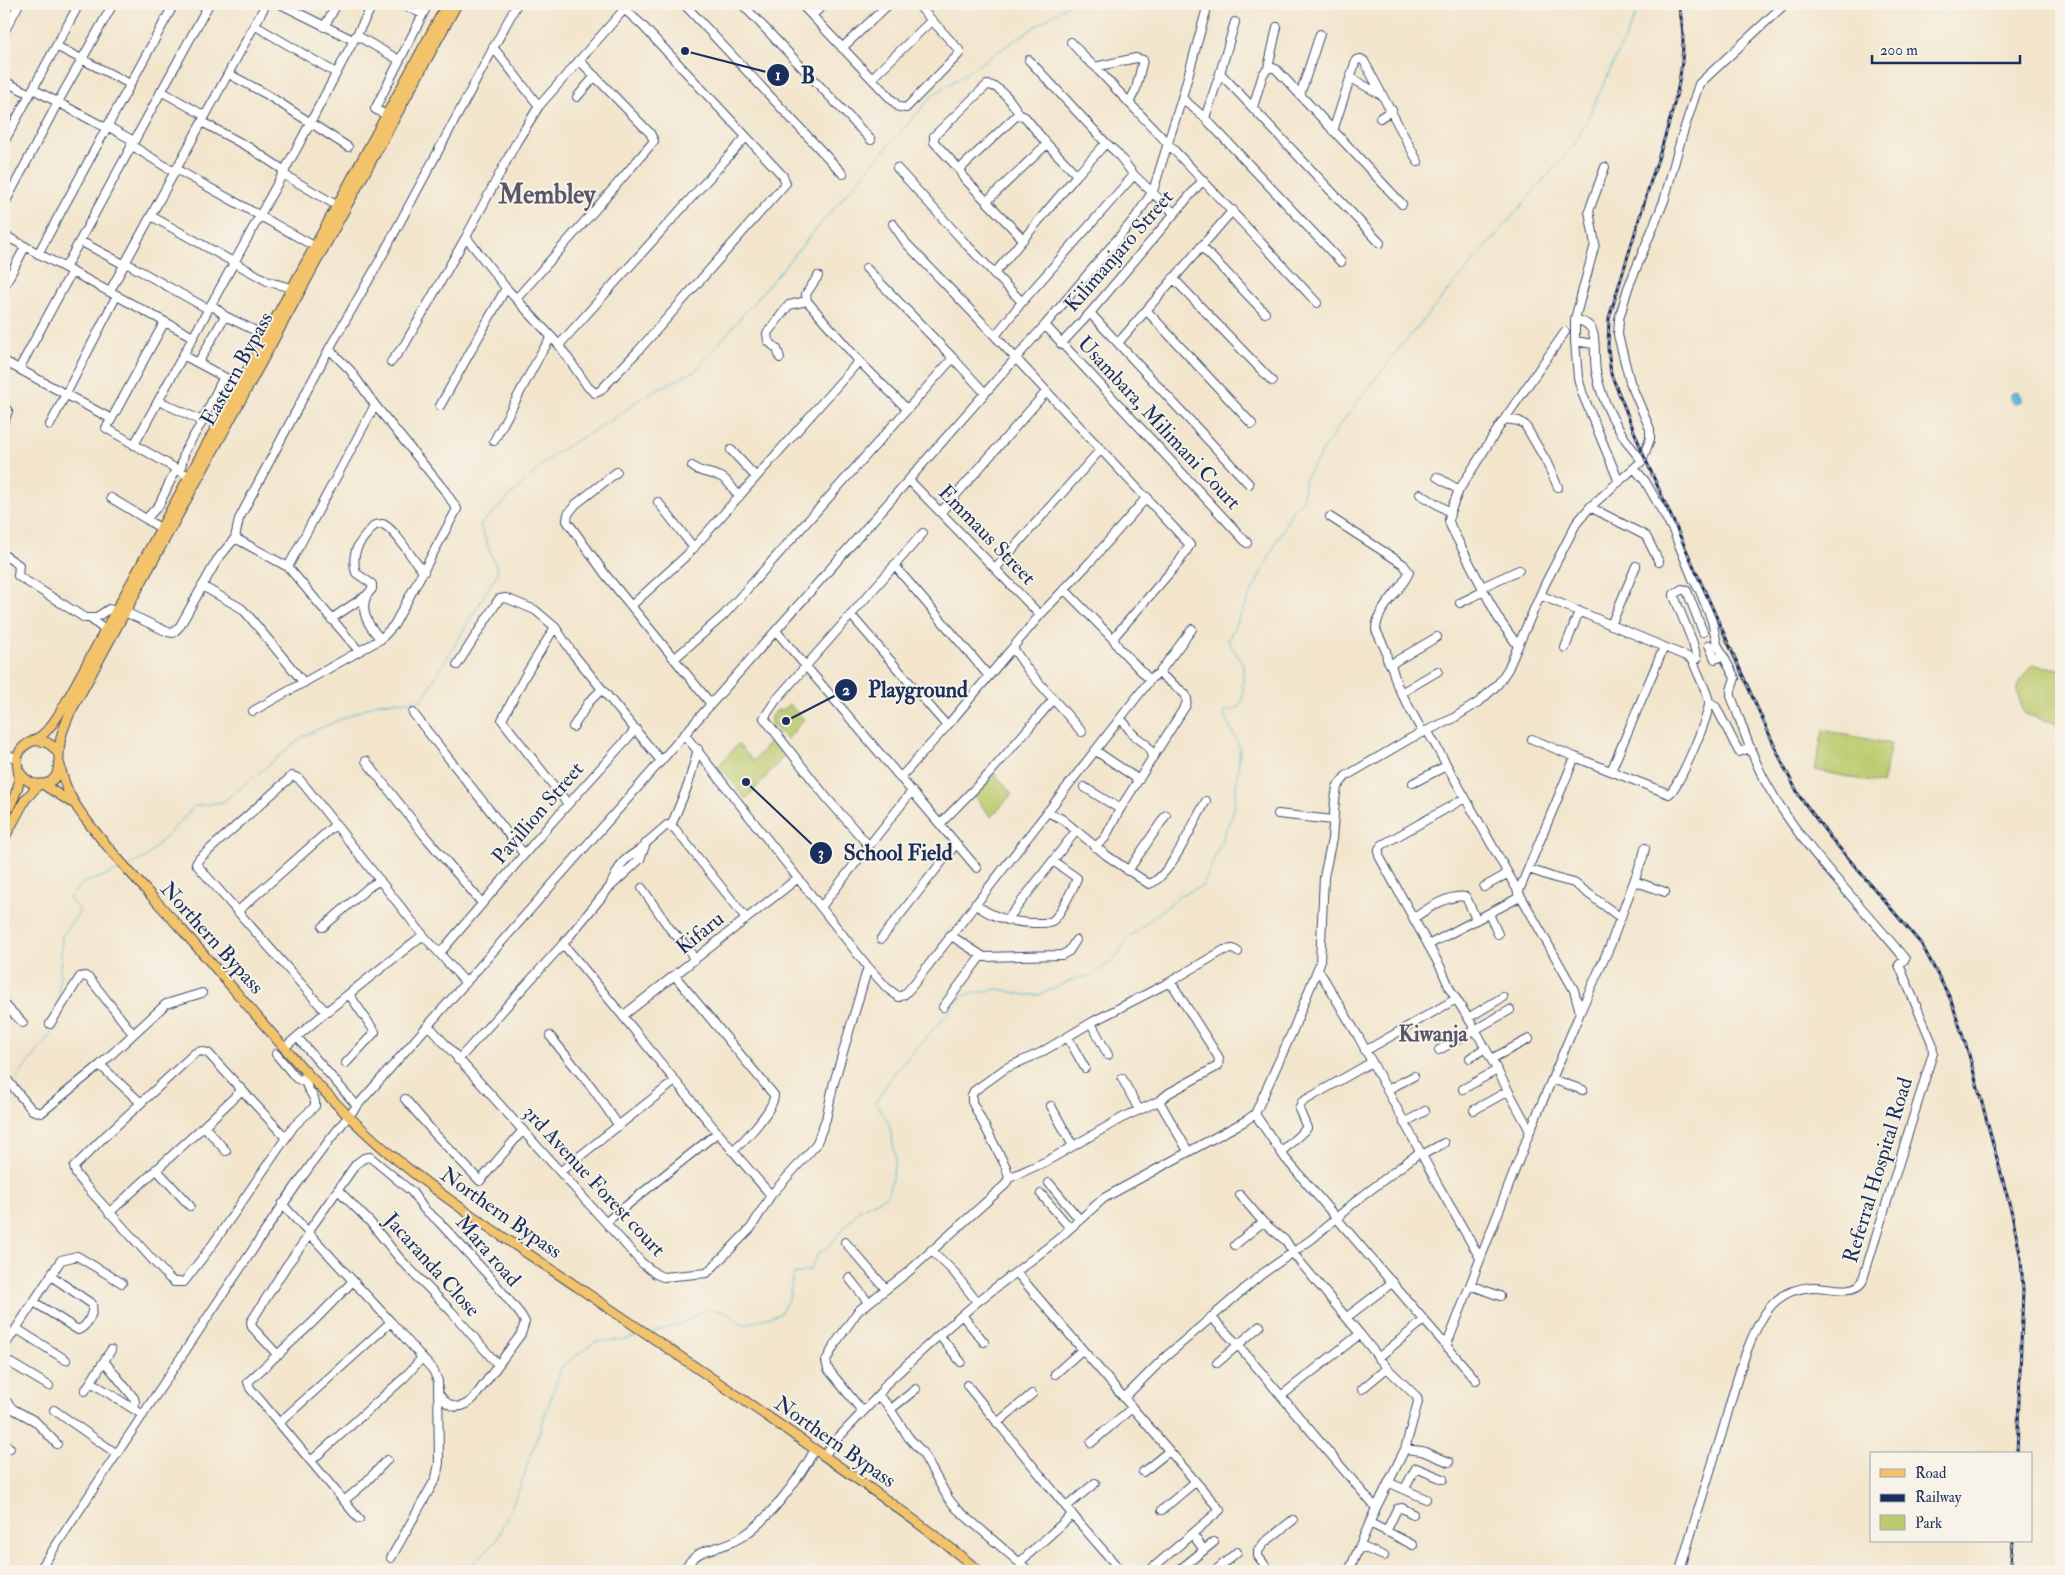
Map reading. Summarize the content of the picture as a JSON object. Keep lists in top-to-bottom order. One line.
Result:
{"streets":{"main road":["Eastern Bypass","Northern Bypass"],"street":["Kilimanjaro Street","Usambara, Milimani Court","Emmaus Street","Pavillion Street","Kifaru","Referral Hospital Road","3rd Avenue Forest court","Mara road","Jacaranda Close"]},"crossings":[["Kilimanjaro Street","Usambara, Milimani Court"],["Mara road","Jacaranda Close"]],"districts":["Membley","Kiwanja"],"places":["B","Playground","School Field"],"legend":["Road","Railway","Park"],"scale_bar":"200 m"}
